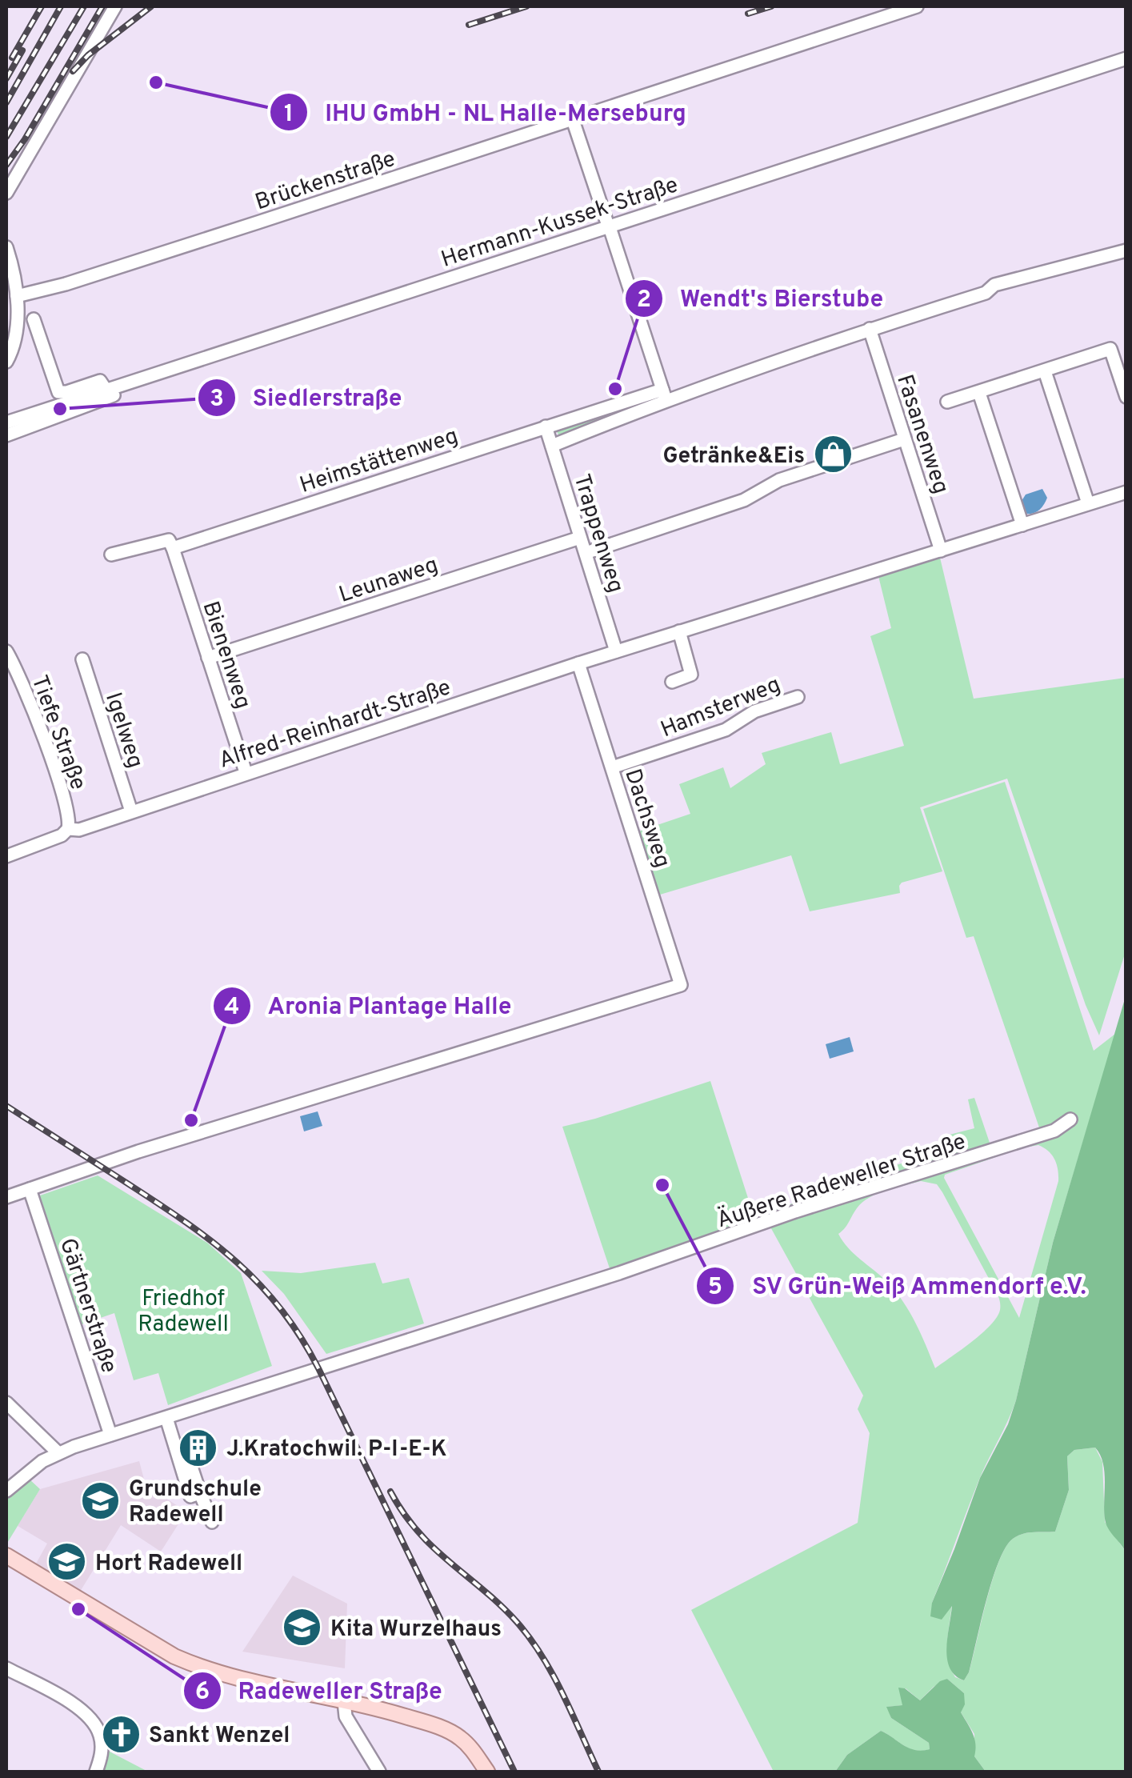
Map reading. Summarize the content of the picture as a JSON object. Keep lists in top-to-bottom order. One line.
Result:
{"streets":{"street":["Brückenstraße","Hermann-Kussek-Straße","Fasanenweg","Heimstättenweg","Trappenweg","Leunaweg","Bienenweg","Hamsterweg","Alfred-Reinhardt-Straße","Igelweg","Tiefe Straße","Dachsweg","Äußere Radeweller Straße","Gärtnerstraße"]},"crossings":[["Fasanenweg","Heimstättenweg"],["Fasanenweg","Alfred-Reinhardt-Straße"],["Heimstättenweg","Trappenweg"],["Heimstättenweg","Bienenweg"],["Trappenweg","Leunaweg"],["Trappenweg","Alfred-Reinhardt-Straße"],["Leunaweg","Bienenweg"],["Bienenweg","Alfred-Reinhardt-Straße"],["Hamsterweg","Dachsweg"],["Alfred-Reinhardt-Straße","Igelweg"],["Alfred-Reinhardt-Straße","Tiefe Straße"],["Alfred-Reinhardt-Straße","Dachsweg"],["Dachsweg","Gärtnerstraße"],["Äußere Radeweller Straße","Gärtnerstraße"]],"parks":["Friedhof Radewell"],"places":{"other":["IHU GmbH - NL Halle-Merseburg","Wendt's Bierstube","Siedlerstraße","Aronia Plantage Halle","SV Grün-Weiß Ammendorf e.V.","Radeweller Straße"],"shop":["Getränke&Eis"],"building":["J.Kratochwil. P-I-E-K"],"school or university":["Grundschule Radewell","Hort Radewell","Kita Wurzelhaus"],"church":["Sankt Wenzel"]}}
